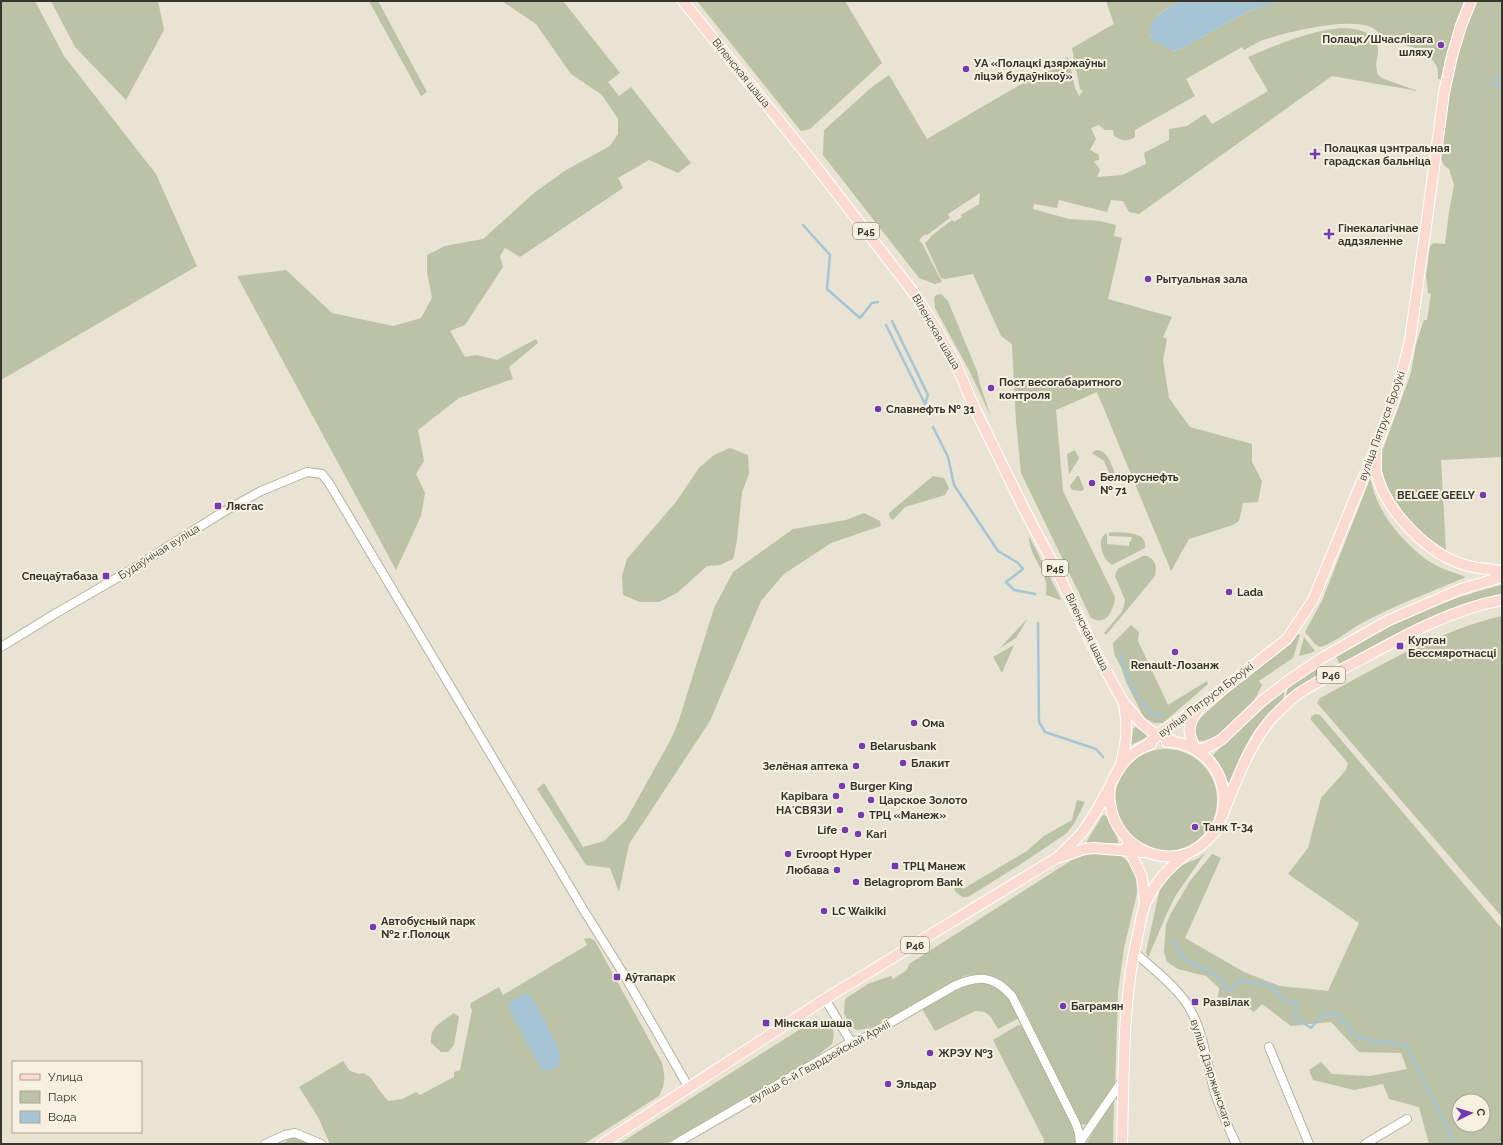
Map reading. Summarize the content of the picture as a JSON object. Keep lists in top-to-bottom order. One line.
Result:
{"streets":{"main road":["Віленская шаша","Р45","вуліца Пятруся Броўкі","Р46"],"street":["Будаўнічая вуліца","вуліца 6-й Гвардзейскай Арміі","вуліца Дзяржынскага"]},"crossings":[["Віленская шаша","Р45"],["Р45","вуліца Пятруся Броўкі"],["Р45","Р46"],["вуліца Пятруся Броўкі","Р46"],["Будаўнічая вуліца","Р46"]],"places":{"other":["Полацк/Шчаслівага шляху","УА «Полацкі дзяржаўны ліцэй будаўнікоў»","Рытуальная зала","Пост весогабаритного контроля","Славнефть № 31","Белоруснефть № 71","BELGEE GEELY","Lada","Renault-Лозанж","Ома","Belarusbank","Блакит","Зелёная аптека","Burger King","Kapibara","Царское Золото","НАʼСВЯЗИ","ТРЦ «Манеж»","Танк Т-34","Life","Kari","Evroopt Hyper","Любава","Belagroprom Bank","LC Waikiki","Автобусный парк №2 г.Полоцк","Баграмян","ЖРЭУ №3","Эльдар"],"health":["Полацкая цэнтральная гарадская бальніца","Гінекалагічнае аддзяленне"],"transit":["Лясгас","Спецаўтабаза","Курган Бессмяротнасці","ТРЦ Манеж","Аўтапарк","Развілак","Мінская шаша"]},"legend":["Улица","Парк","Вода"],"north":"right"}
